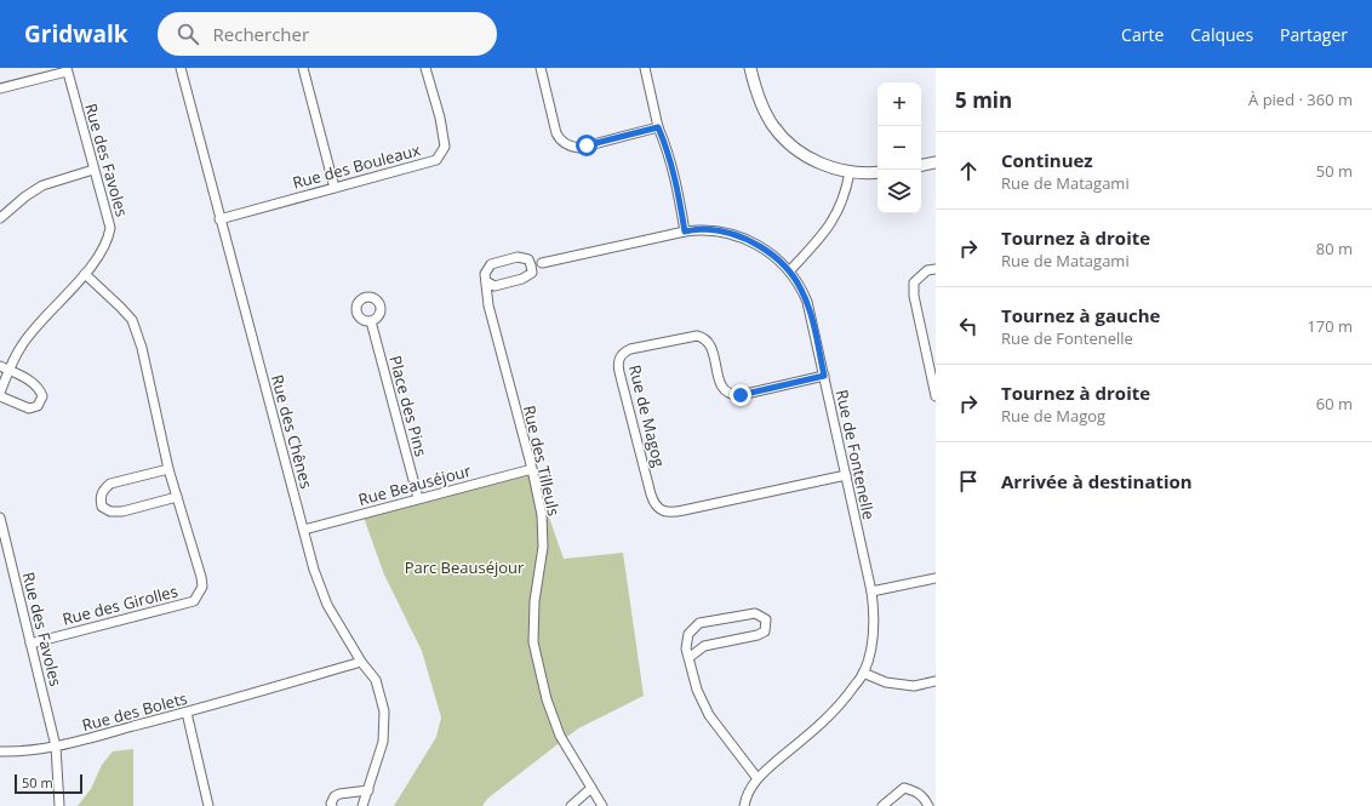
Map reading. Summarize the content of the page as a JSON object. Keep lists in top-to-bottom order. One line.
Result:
{"streets":{"street":["Rue des Favoles","Rue des Bouleaux","Place des Pins","Rue de Magog","Rue des Chênes","Rue de Fontenelle","Rue des Tilleuls","Rue Beauséjour","Rue des Girolles","Rue des Bolets"]},"crossings":[["Rue des Favoles","Rue des Girolles"],["Rue des Favoles","Rue des Bolets"],["Rue des Bouleaux","Rue des Chênes"],["Place des Pins","Rue Beauséjour"],["Rue de Magog","Rue de Fontenelle"],["Rue des Chênes","Rue Beauséjour"],["Rue des Chênes","Rue des Bolets"],["Rue des Tilleuls","Rue Beauséjour"]],"parks":["Parc Beauséjour"],"scale_bar":"50 m","page":{"header":"Gridwalk","search":"Rechercher","nav":["Carte","Calques","Partager"],"heading":["5 min","À pied · 360 m"],"map_buttons":["+","−"],"list":[["Continuez","Rue de Matagami","50 m"],["Tournez à droite","Rue de Matagami","80 m"],["Tournez à gauche","Rue de Fontenelle","170 m"],["Tournez à droite","Rue de Magog","60 m"],"Arrivée à destination"],"scale":"50 m"}}
